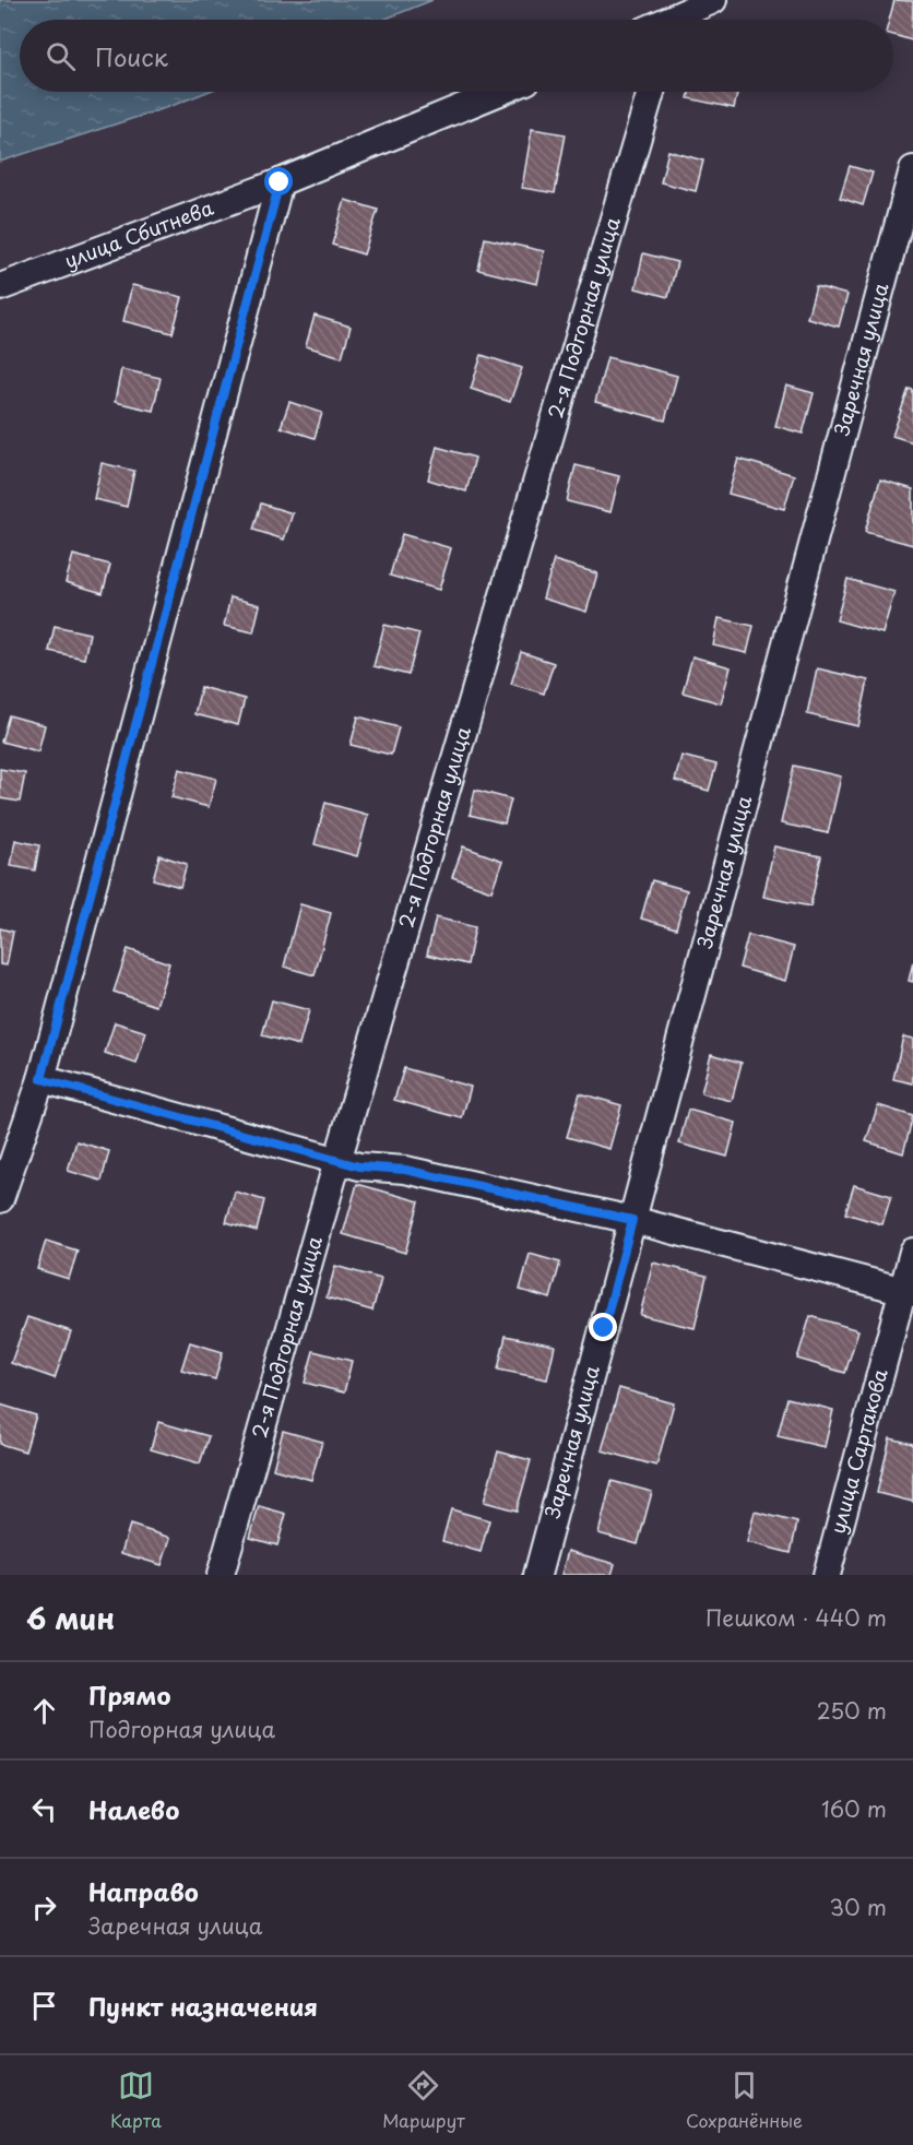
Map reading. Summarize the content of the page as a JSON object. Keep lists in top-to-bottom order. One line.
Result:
{"streets":{"street":["улица Сбитнева","2-я Подгорная улица","Заречная улица","улица Сартакова"]},"page":{"search":"Поиск","heading":["6 мин","Пешком · 440 m"],"list":[["Прямо","Подгорная улица","250 m"],["Налево","160 m"],["Направо","Заречная улица","30 m"],"Пункт назначения"],"nav":["Карта","Маршрут","Сохранённые"]}}
